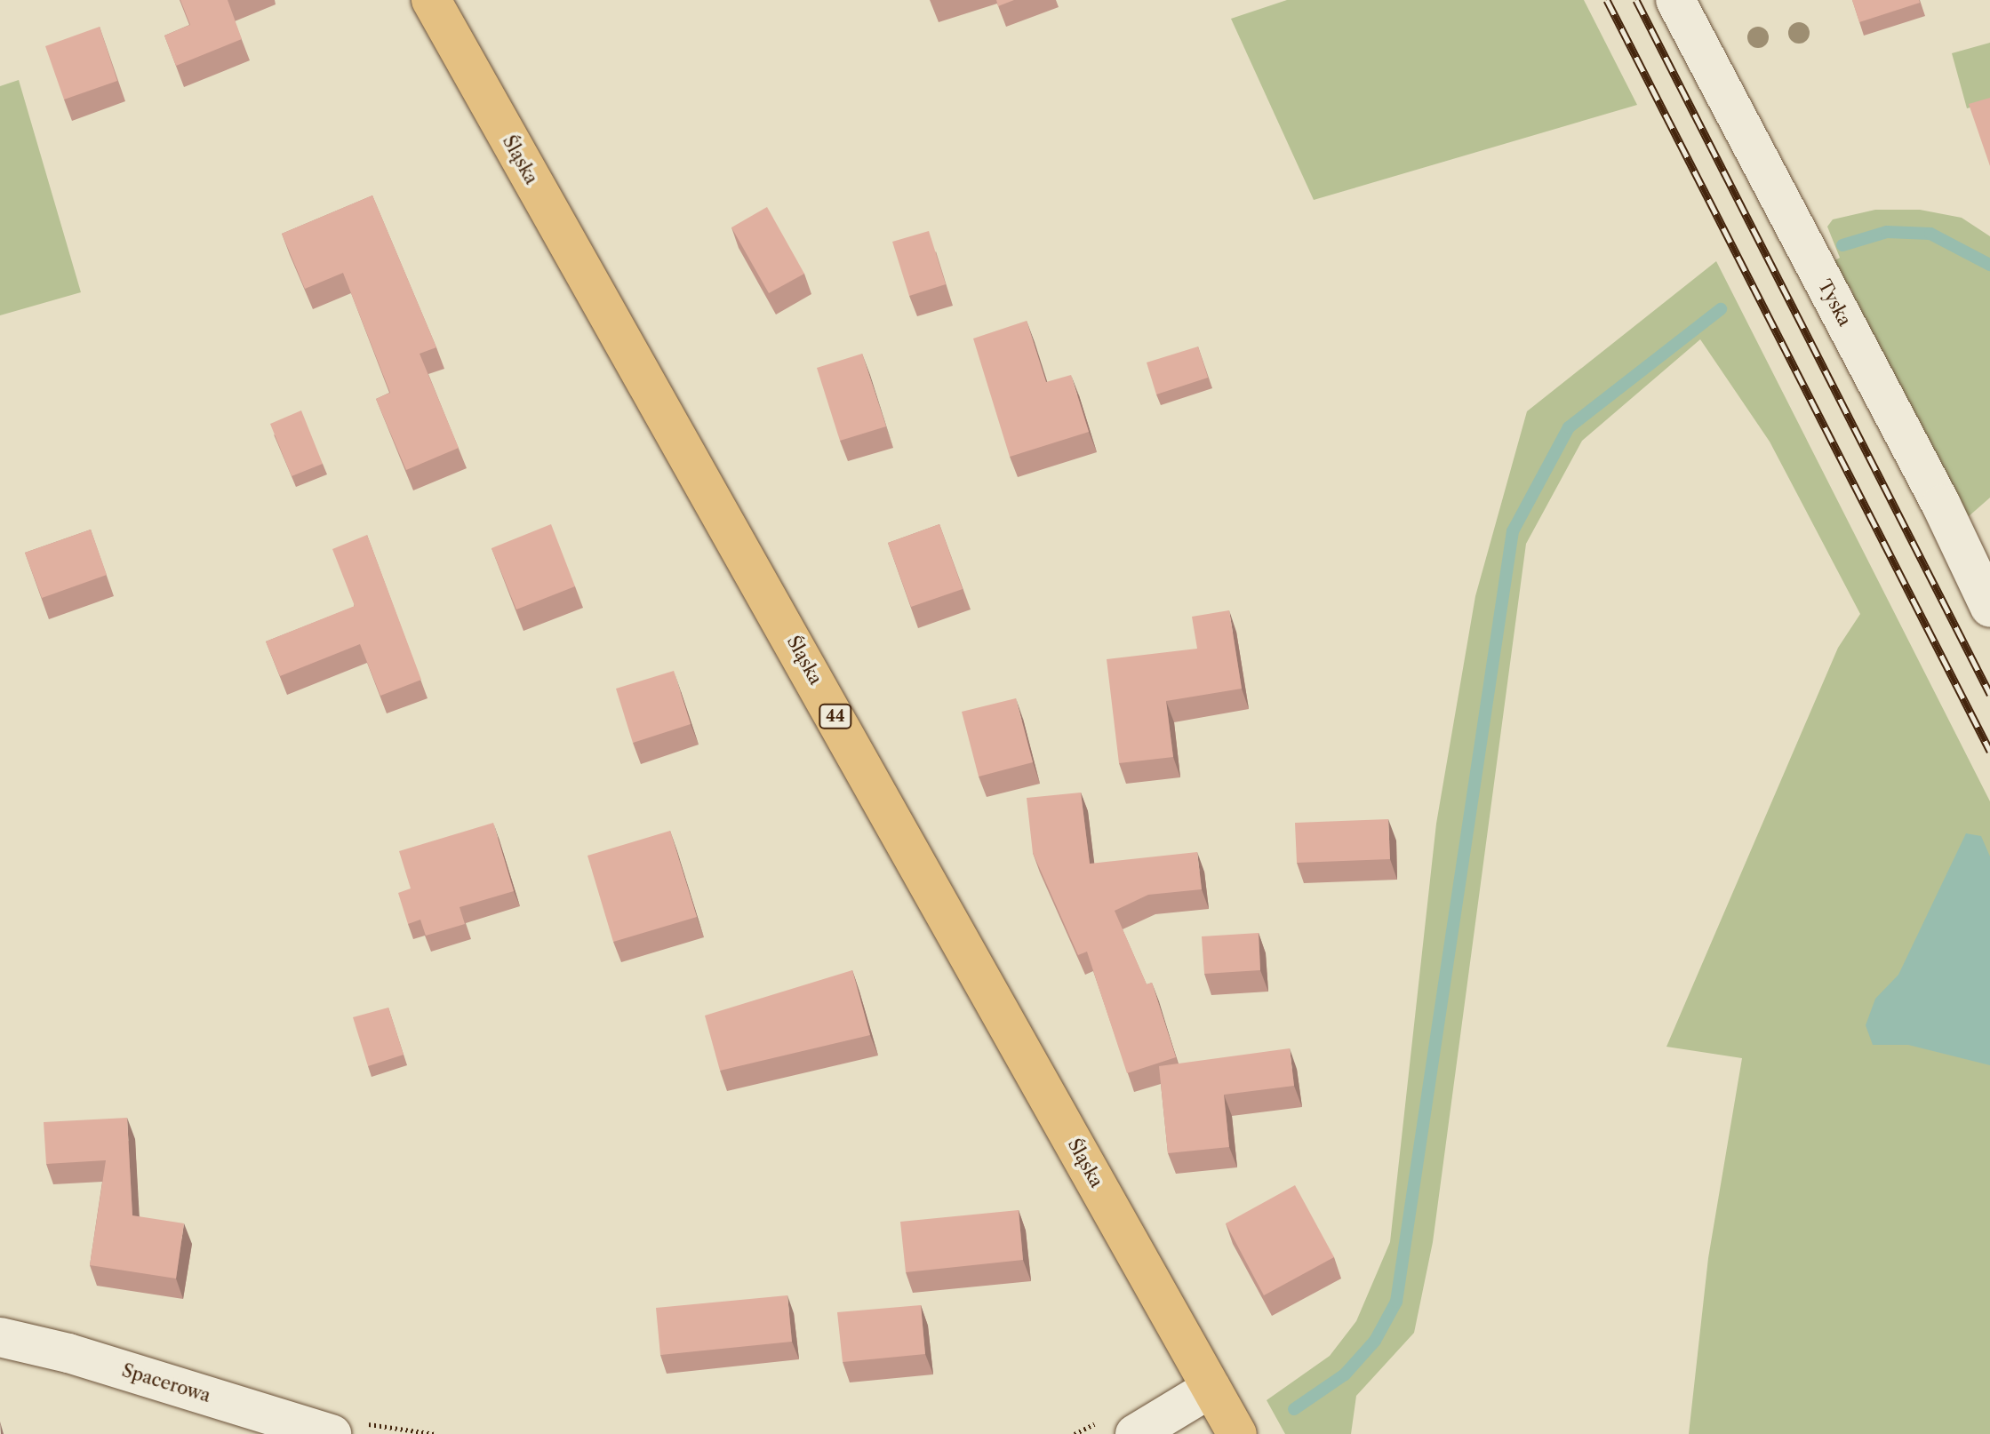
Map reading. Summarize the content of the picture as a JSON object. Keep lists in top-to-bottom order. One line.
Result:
{"streets":{"main road":["Śląska","44"],"street":["Tyska","Spacerowa"]}}
